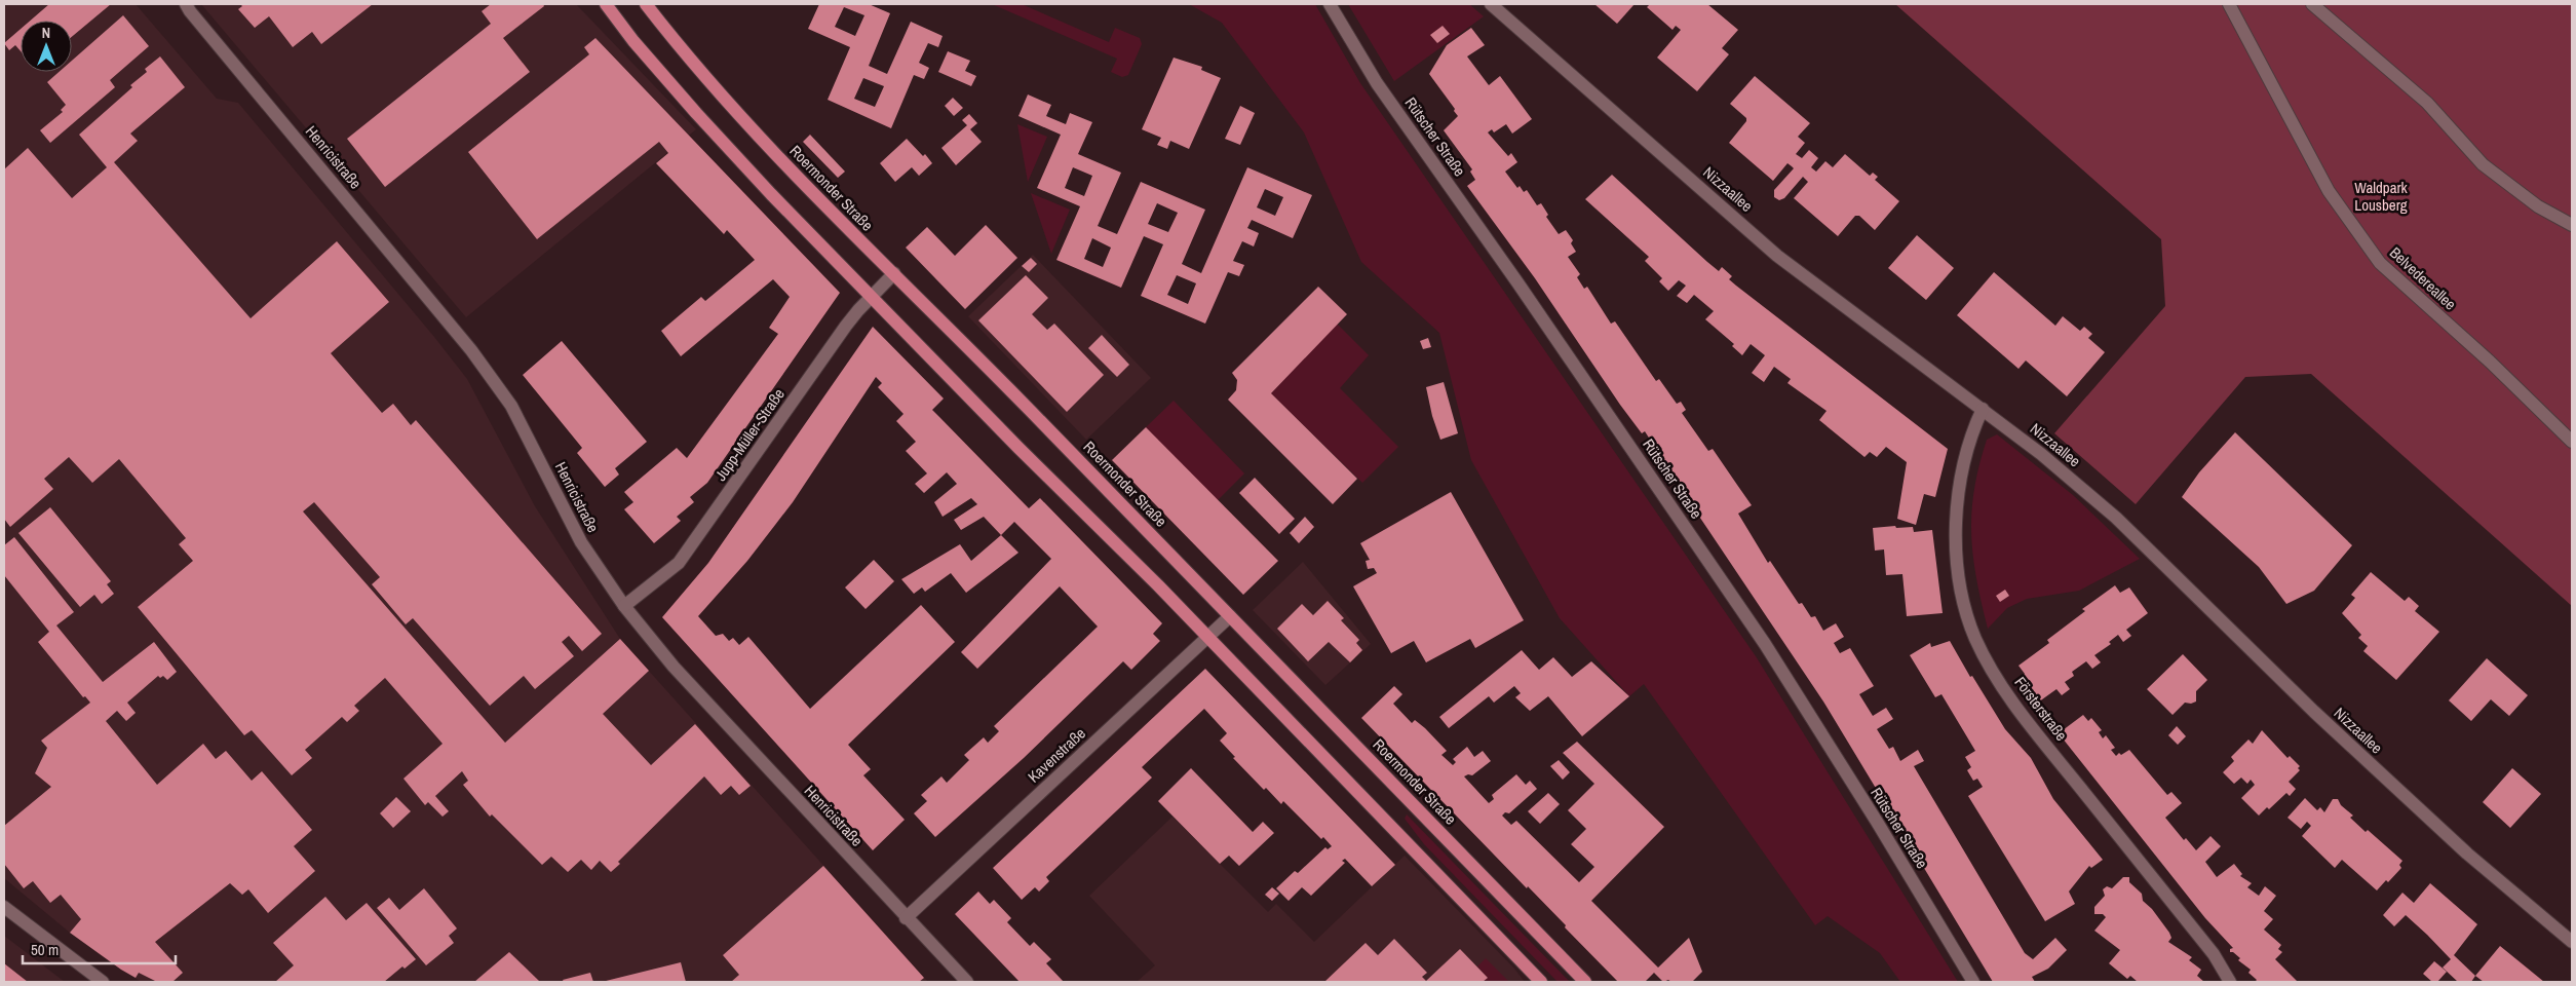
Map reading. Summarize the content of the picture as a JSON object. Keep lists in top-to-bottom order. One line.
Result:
{"streets":{"main road":["Roermonder Straße"],"street":["Rütscher Straße","Henricistraße","Nizzaallee","Belvedereallee","Jupp-Müller-Straße","Försterstraße","Kavenstraße"]},"crossings":[["Henricistraße","Jupp-Müller-Straße"],["Henricistraße","Kavenstraße"],["Roermonder Straße","Jupp-Müller-Straße"],["Roermonder Straße","Kavenstraße"],["Nizzaallee","Försterstraße"]],"parks":["Waldpark Lousberg"],"scale_bar":"50 m","north":"top"}
